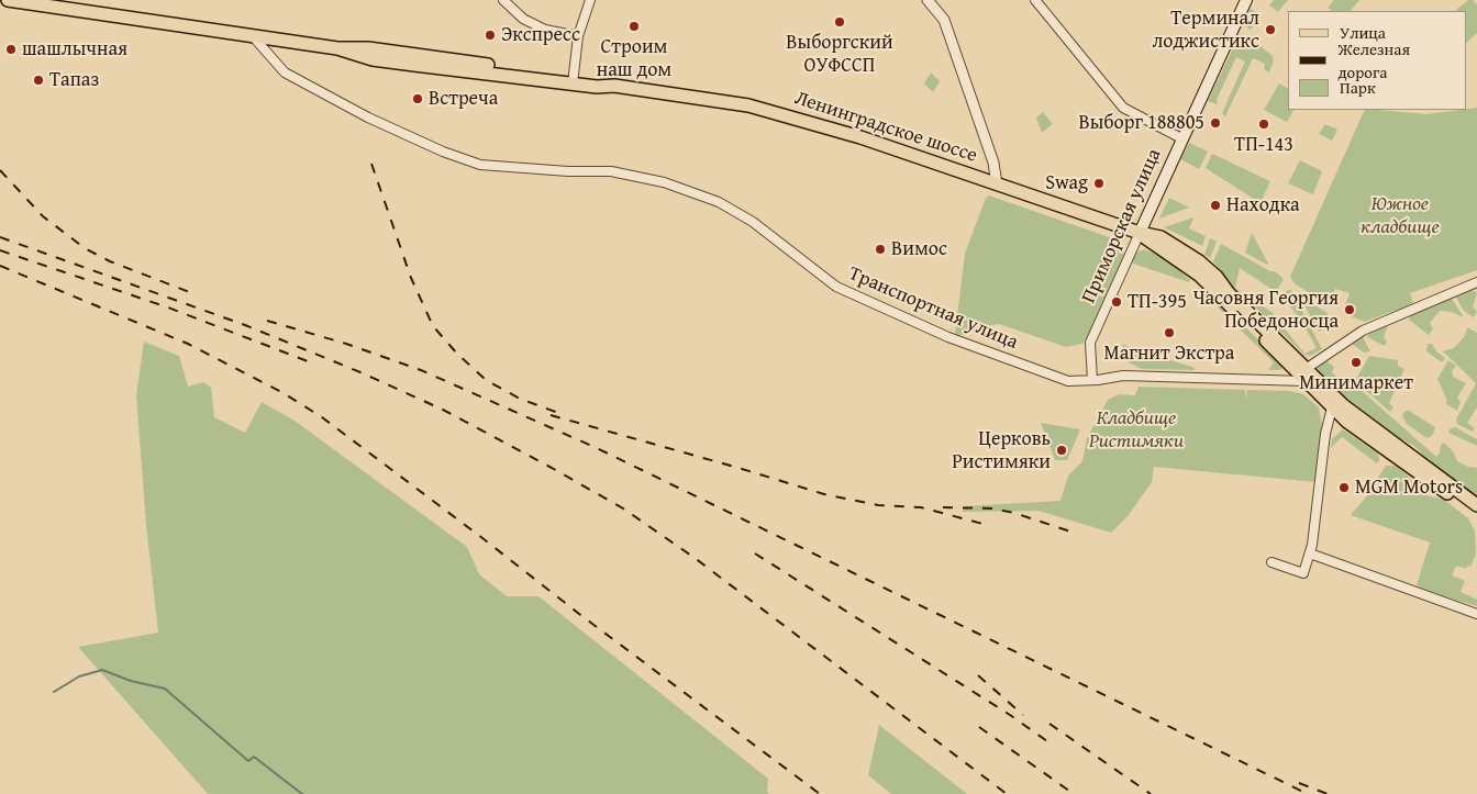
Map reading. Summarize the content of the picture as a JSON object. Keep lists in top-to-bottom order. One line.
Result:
{"streets":{"main road":["Ленинградское шоссе","Приморская улица"],"street":["Транспортная улица"]},"crossings":[["Ленинградское шоссе","Приморская улица"],["Ленинградское шоссе","Транспортная улица"],["Приморская улица","Транспортная улица"]],"parks":["Южное кладбище","Кладбище Ристимяки"],"places":["Выборгский ОУФССП","Строим наш дом","Терминал лоджистикс","Экспресс","шашлычная","Тапаз","Встреча","Выборг 188805","ТП-143","Swag","Находка","Вимос","ТП-395","Часовня Георгия Победоносца","Магнит Экстра","Минимаркет","Церковь Ристимяки","MGM Motors"],"legend":["Улица","Железная дорога","Парк"]}
